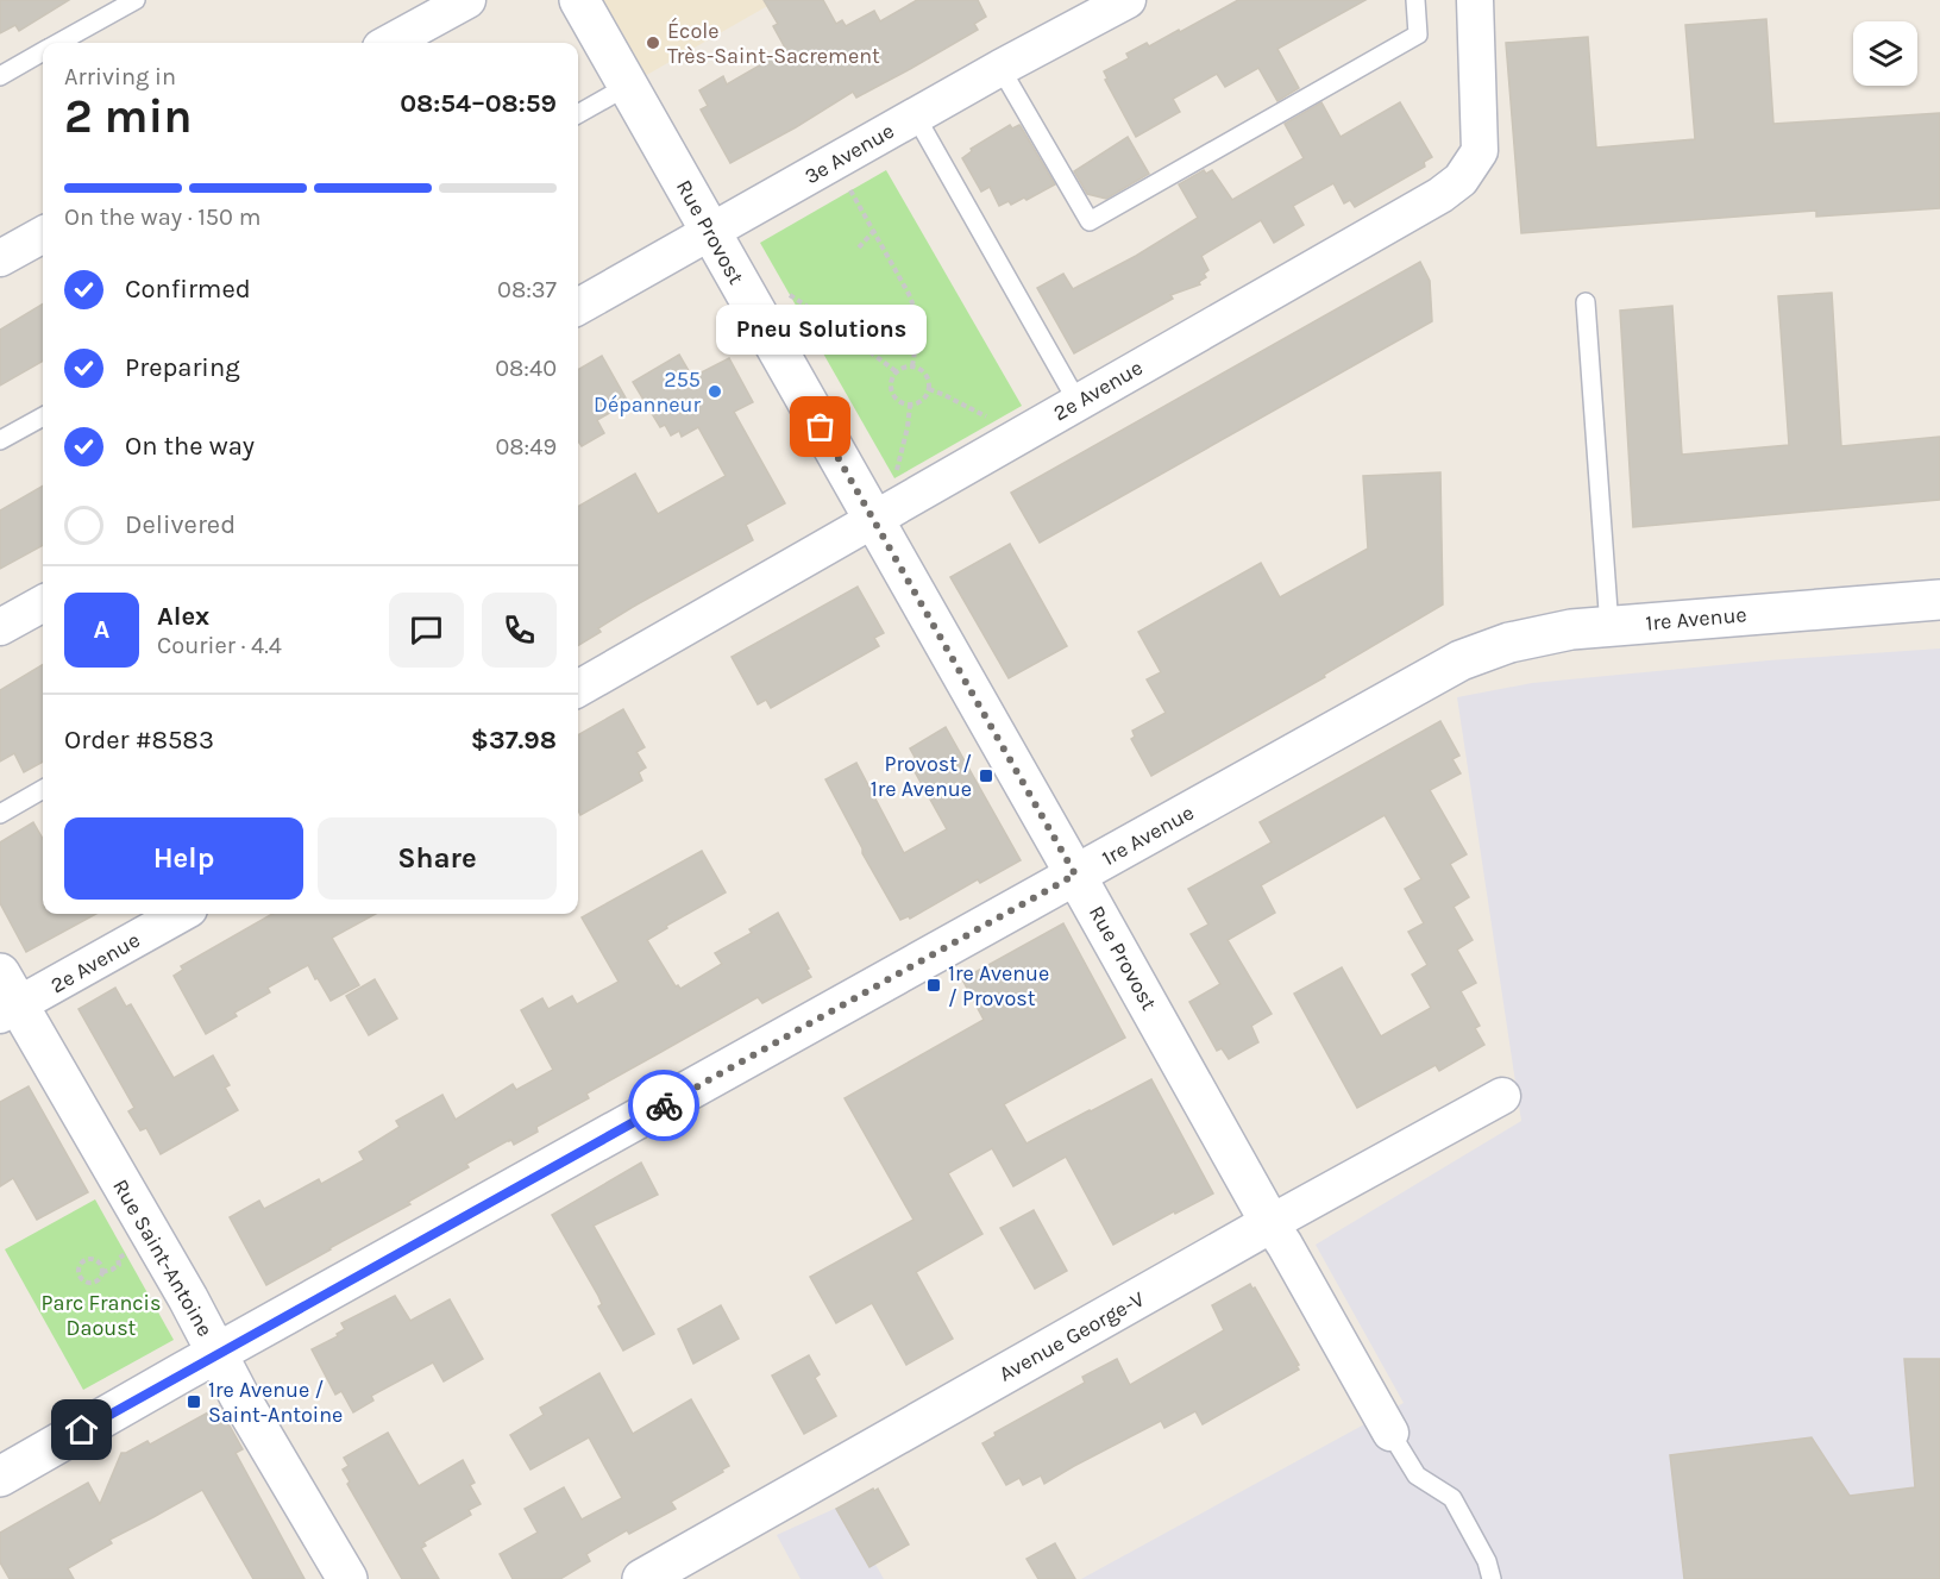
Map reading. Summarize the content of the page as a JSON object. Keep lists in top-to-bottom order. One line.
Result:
{"streets":{"street":["3e Avenue","Rue Provost","2e Avenue","1re Avenue","Rue Saint-Antoine","Avenue George-V"]},"crossings":[["3e Avenue","Rue Provost"],["Rue Provost","2e Avenue"],["Rue Provost","1re Avenue"],["Rue Provost","Avenue George-V"],["2e Avenue","Rue Saint-Antoine"],["1re Avenue","Rue Saint-Antoine"]],"parks":["Parc Francis Daoust"],"places":{"other":["École Très-Saint-Sacrement","255 Dépanneur","Pneu Solutions"],"transit":["Provost / 1re Avenue","1re Avenue / Provost","1re Avenue / Saint-Antoine"]},"page":{"heading":["2 min","Arriving in","08:54–08:59"],"panel":["Alex","Courier · 4.4","Order #8583","$37.98"],"bar":"On the way · 150 m","list":[["Confirmed","08:37"],["Preparing","08:40"],["On the way","08:49"],"Delivered"],"bubble":"Pneu Solutions","round":"A","buttons":["Help","Share"]}}
